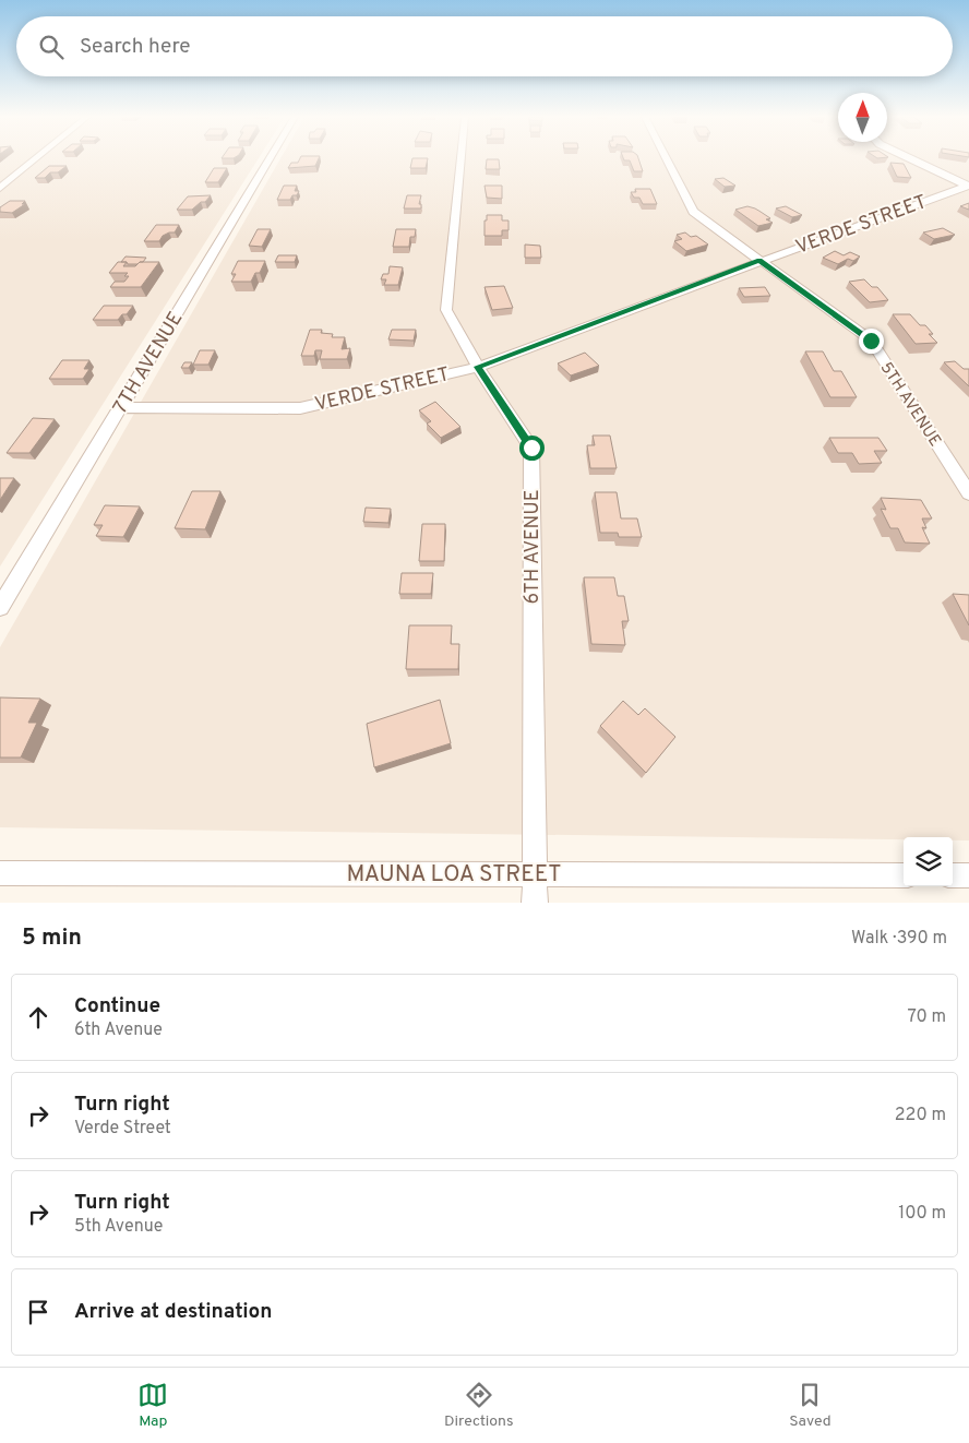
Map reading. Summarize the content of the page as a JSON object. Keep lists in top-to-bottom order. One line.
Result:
{"streets":{"street":["VERDE STREET","7TH AVENUE","5TH AVENUE","6TH AVENUE","MAUNA LOA STREET"]},"crossings":[["VERDE STREET","7TH AVENUE"],["VERDE STREET","5TH AVENUE"],["VERDE STREET","6TH AVENUE"],["6TH AVENUE","MAUNA LOA STREET"]],"north":"top","page":{"search":"Search here","heading":["5 min","Walk · 390 m"],"list":[["Continue","6th Avenue","70 m"],["Turn right","Verde Street","220 m"],["Turn right","5th Avenue","100 m"],"Arrive at destination"],"nav":["Map","Directions","Saved"]}}
